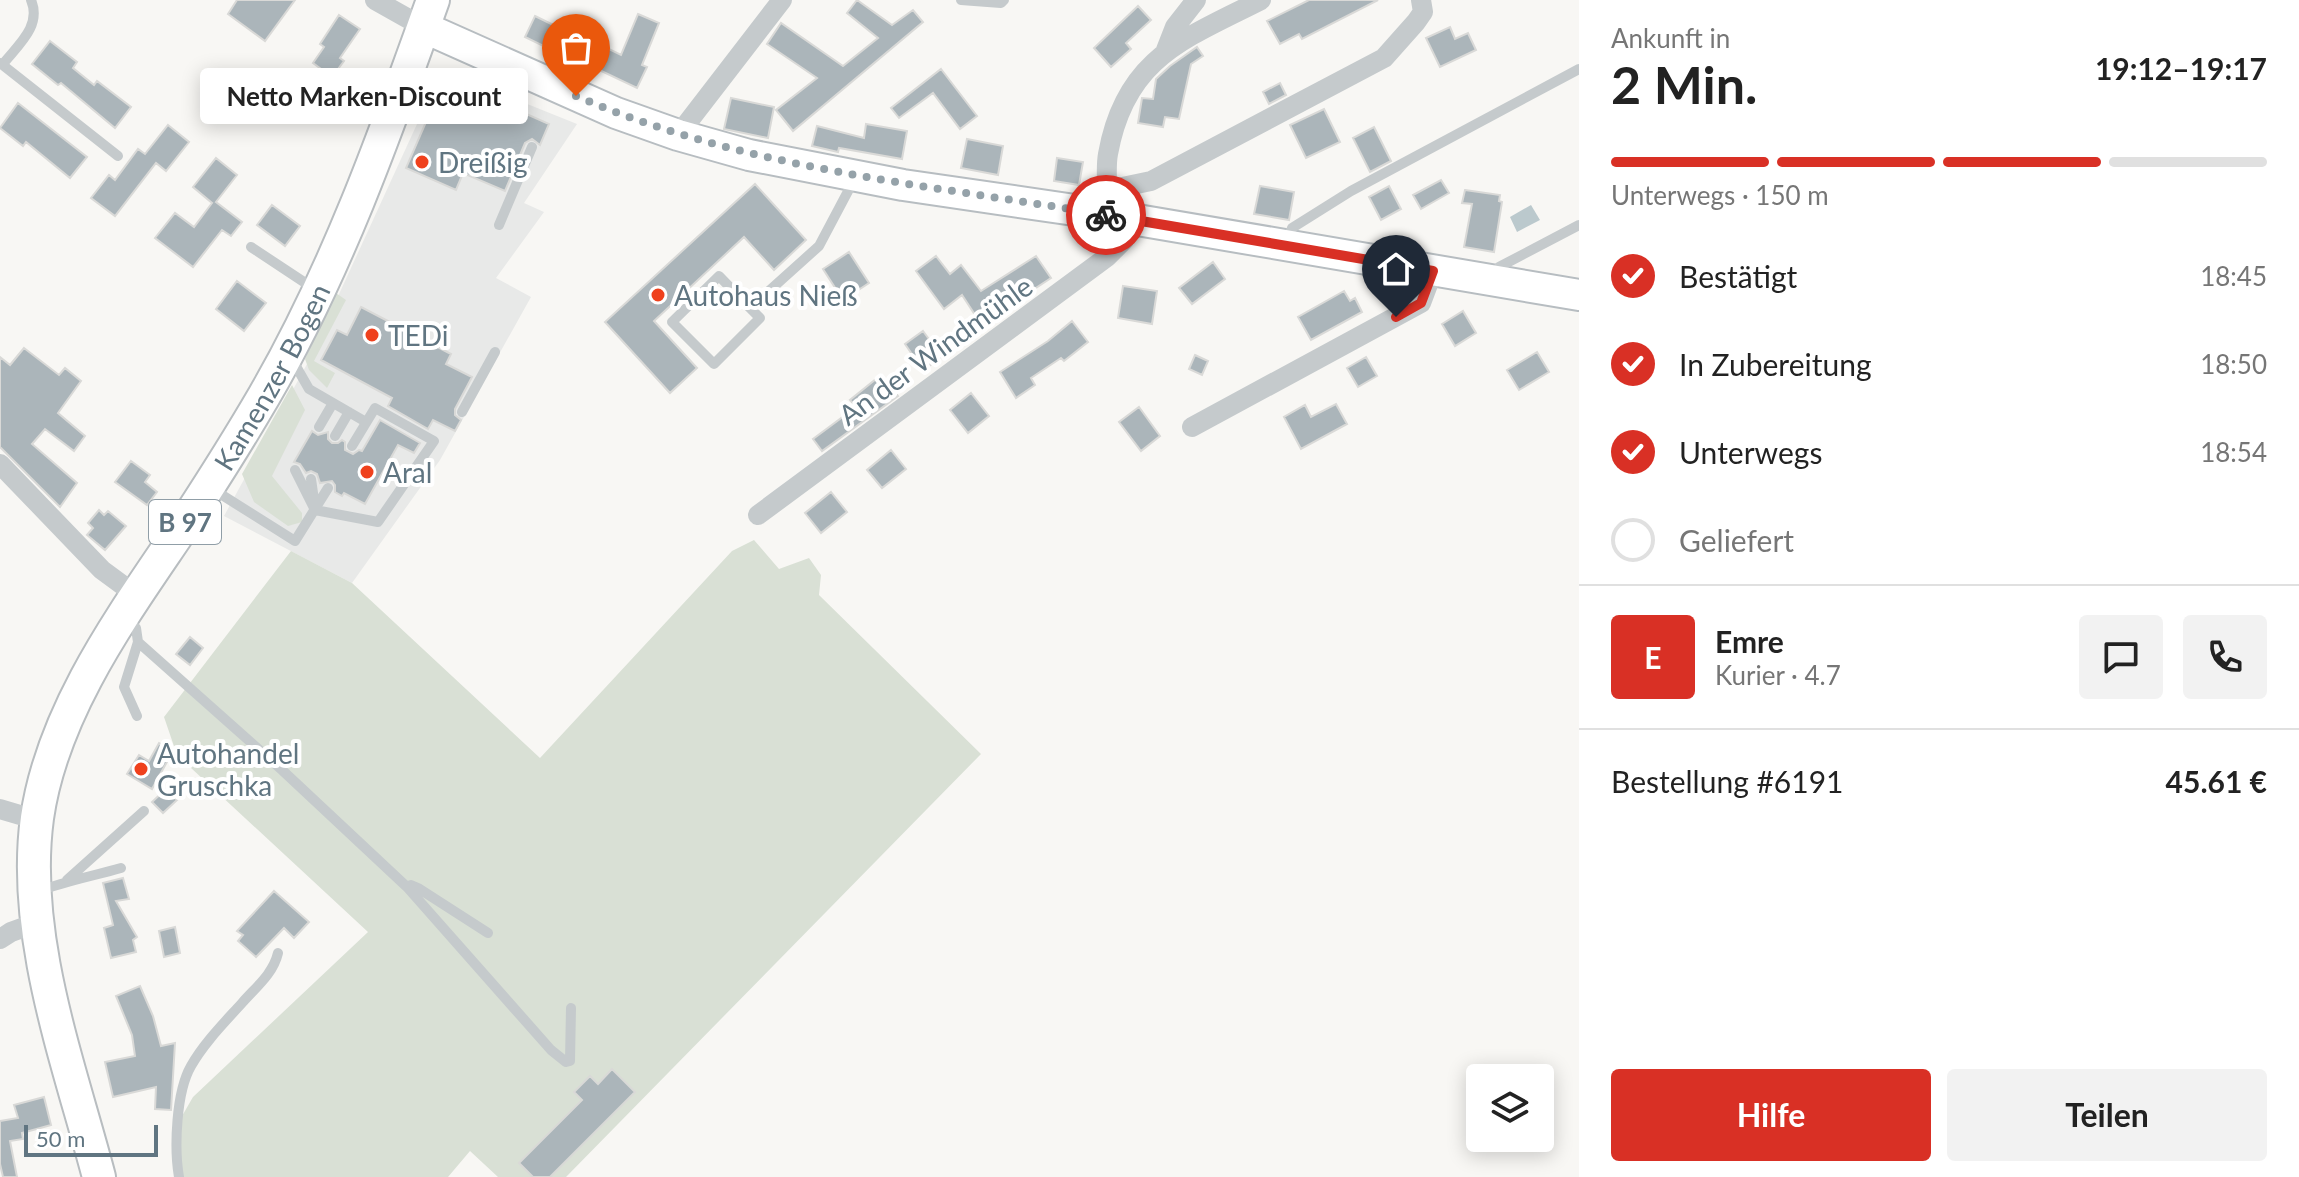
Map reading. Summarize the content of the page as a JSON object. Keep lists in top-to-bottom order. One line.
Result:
{"streets":{"main road":["Kamenzer Bogen","B 97"],"street":["An der Windmühle"]},"crossings":[["Kamenzer Bogen","B 97"]],"places":["Netto Marken-Discount","Dreißig","Autohaus Nieß","TEDi","Aral","Autohandel Gruschka"],"scale_bar":"50 m","page":{"heading":["2 Min.","Ankunft in","19:12–19:17"],"panel":["Emre","Kurier · 4.7","Bestellung #6191","45.61 €"],"bubble":"Netto Marken-Discount","bar":"Unterwegs · 150 m","list":[["Bestätigt","18:45"],["In Zubereitung","18:50"],["Unterwegs","18:54"],"Geliefert"],"round":"E","buttons":["Hilfe","Teilen"],"scale":"50 m"}}
